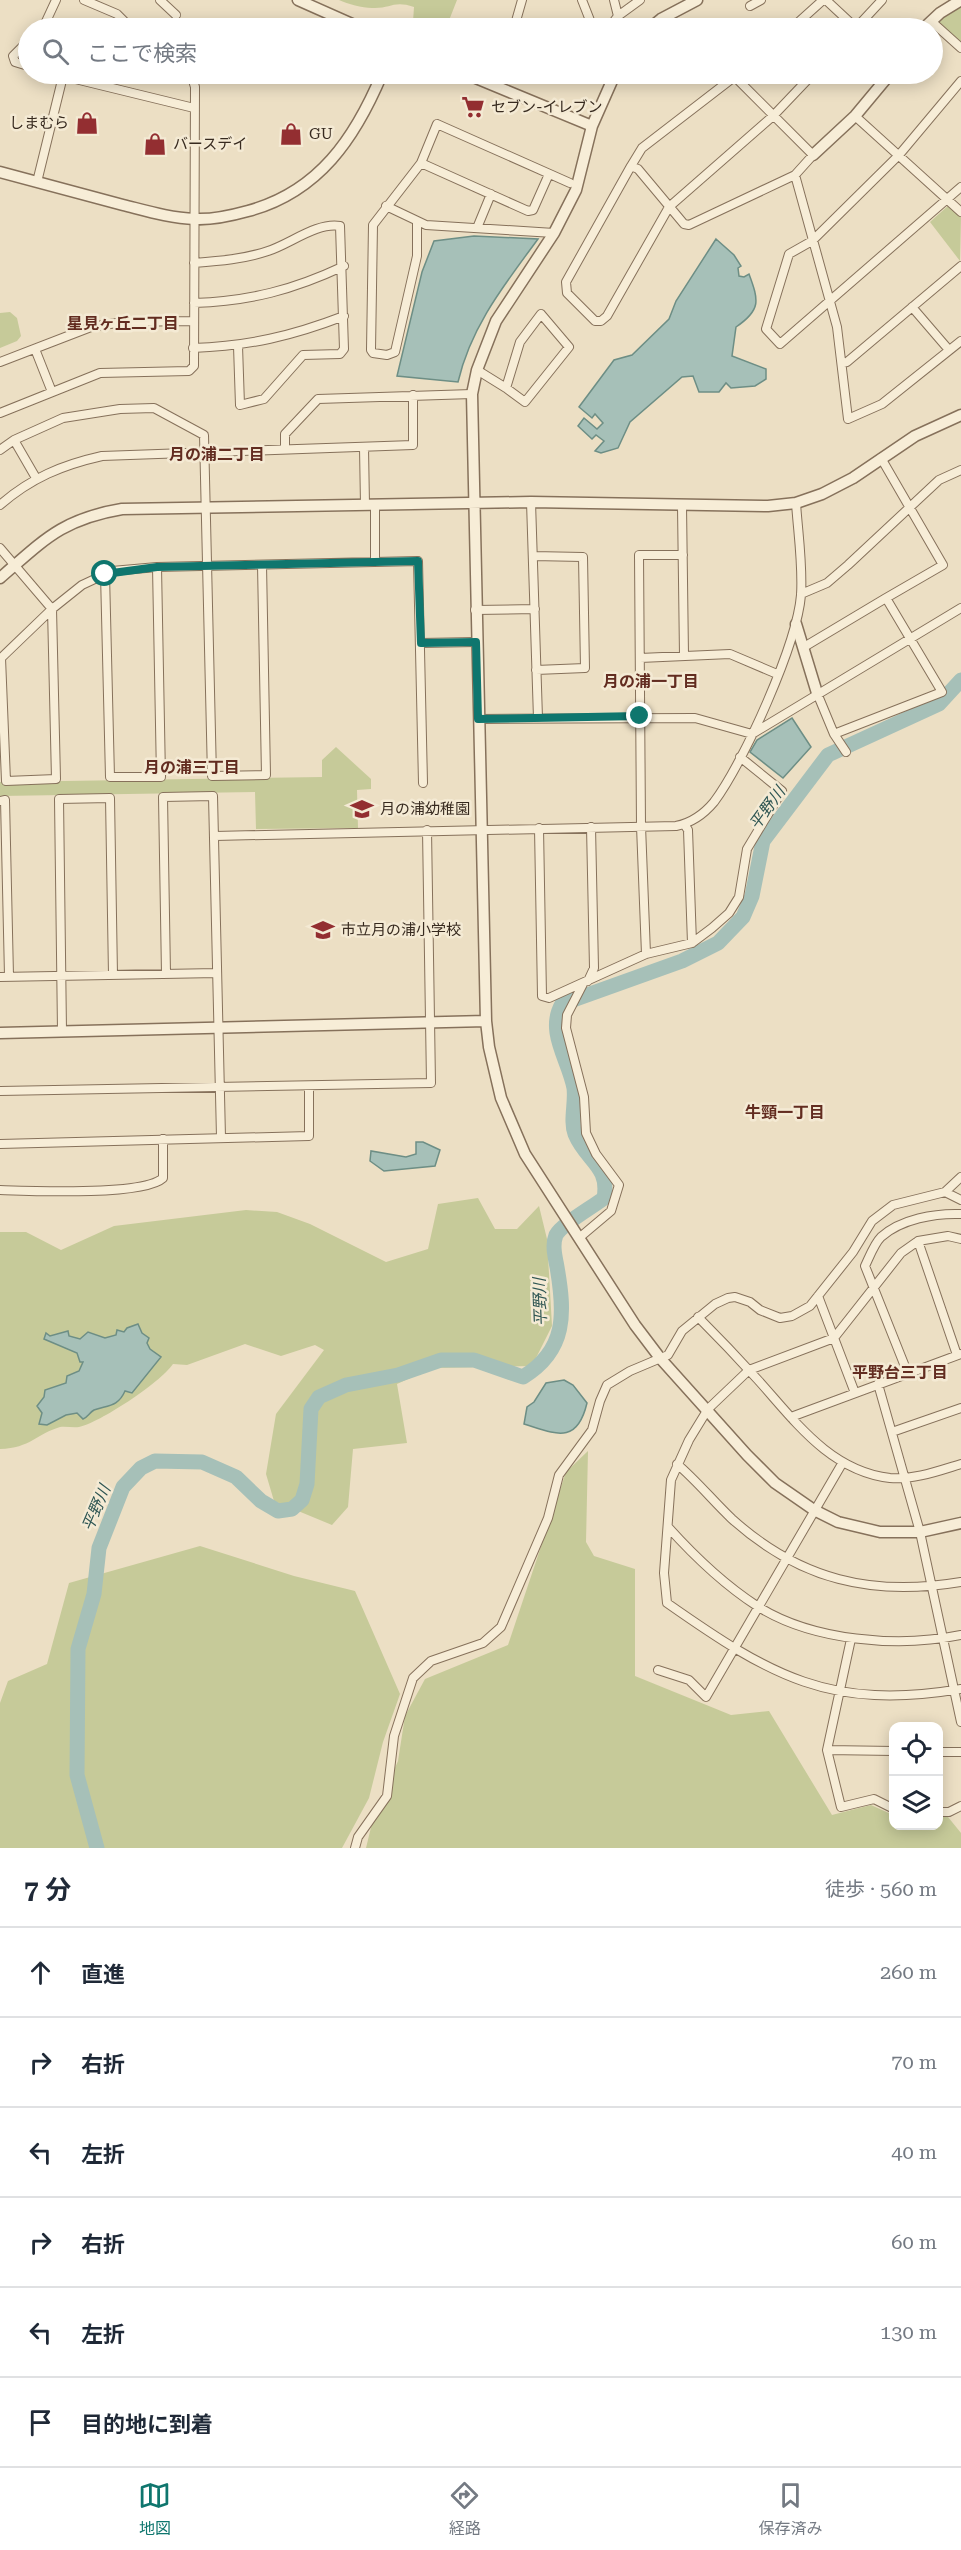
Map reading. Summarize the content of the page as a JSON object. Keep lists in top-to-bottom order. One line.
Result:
{"districts":["星見ヶ丘二丁目","月の浦二丁目","月の浦一丁目","月の浦三丁目","牛頸一丁目","平野台三丁目"],"water":["平野川"],"places":{"supermarket":["セブン-イレブン"],"shop":["しまむら","GU","バースデイ"],"school or university":["月の浦幼稚園","市立月の浦小学校"]},"page":{"search":"ここで検索","heading":["7 分","徒歩 · 560 m"],"list":[["直進","260 m"],["右折","70 m"],["左折","40 m"],["右折","60 m"],["左折","130 m"],"目的地に到着"],"nav":["地図","経路","保存済み"]}}
